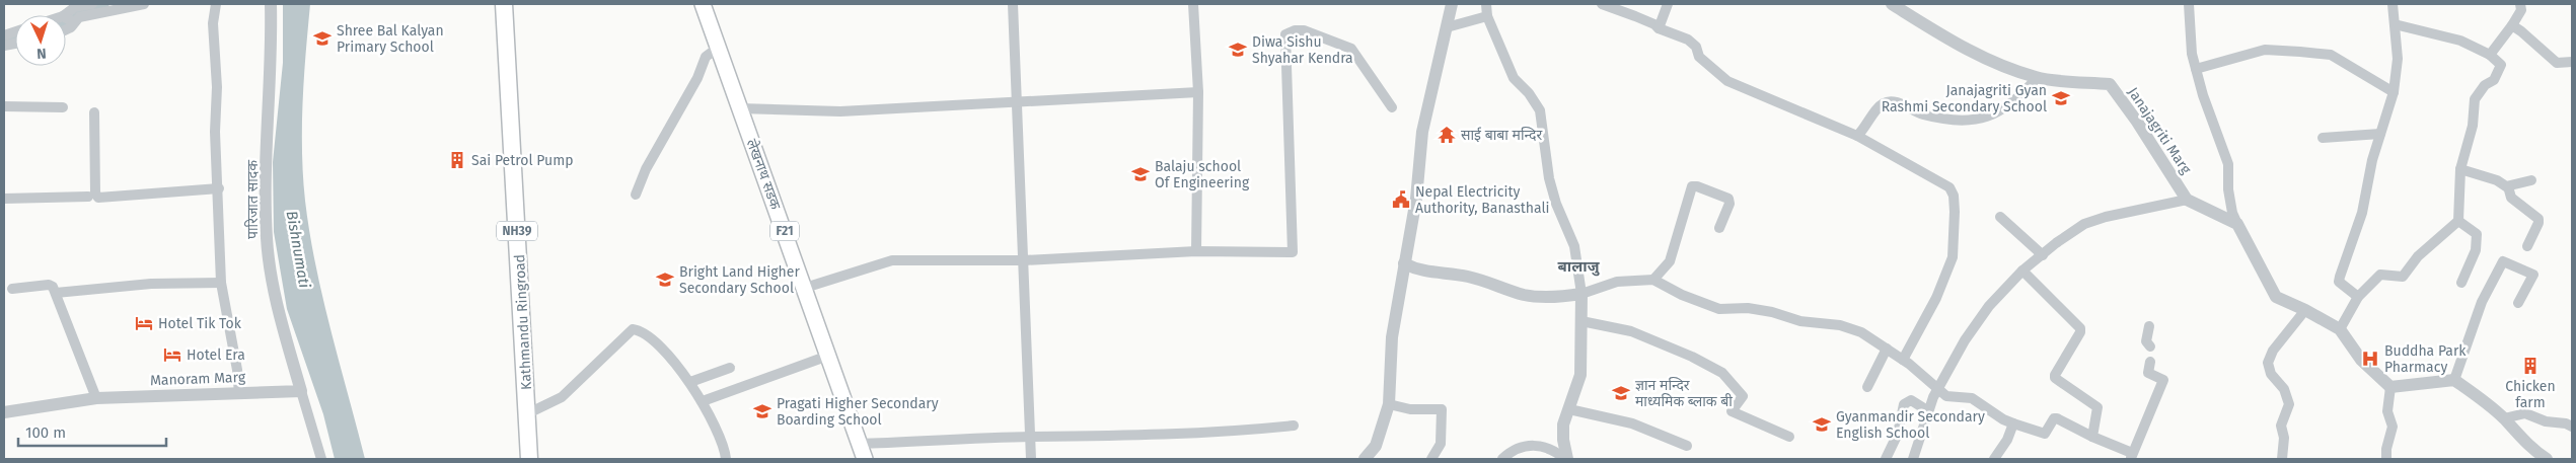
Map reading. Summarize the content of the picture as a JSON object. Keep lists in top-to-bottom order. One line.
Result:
{"streets":{"highway":["NH39","Kathmandu Ringroad"],"main road":["लेखनाथ सडक","F21"],"street":["Janajagriti Marg","पारिजात सादक","Manoram Marg"]},"crossings":[["पारिजात सादक","Manoram Marg"]],"districts":["बालाजु"],"water":["Bishnumati"],"places":{"school or university":["Shree Bal Kalyan Primary School","Diwa Sishu Shyahar Kendra","Janajagriti Gyan Rashmi Secondary School","Balaju school Of Engineering","Bright Land Higher Secondary School","ज्ञान मन्दिर माध्यमिक ब्लाक बी","Pragati Higher Secondary Boarding School","Gyanmandir Secondary English School"],"temple":["साई बाबा मन्दिर"],"building":["Sai Petrol Pump","Chicken farm"],"public building":["Nepal Electricity Authority, Banasthali"],"hotel":["Hotel Tik Tok","Hotel Era"],"hospital":["Buddha Park Pharmacy"]},"scale_bar":"100 m","north":"bottom"}
